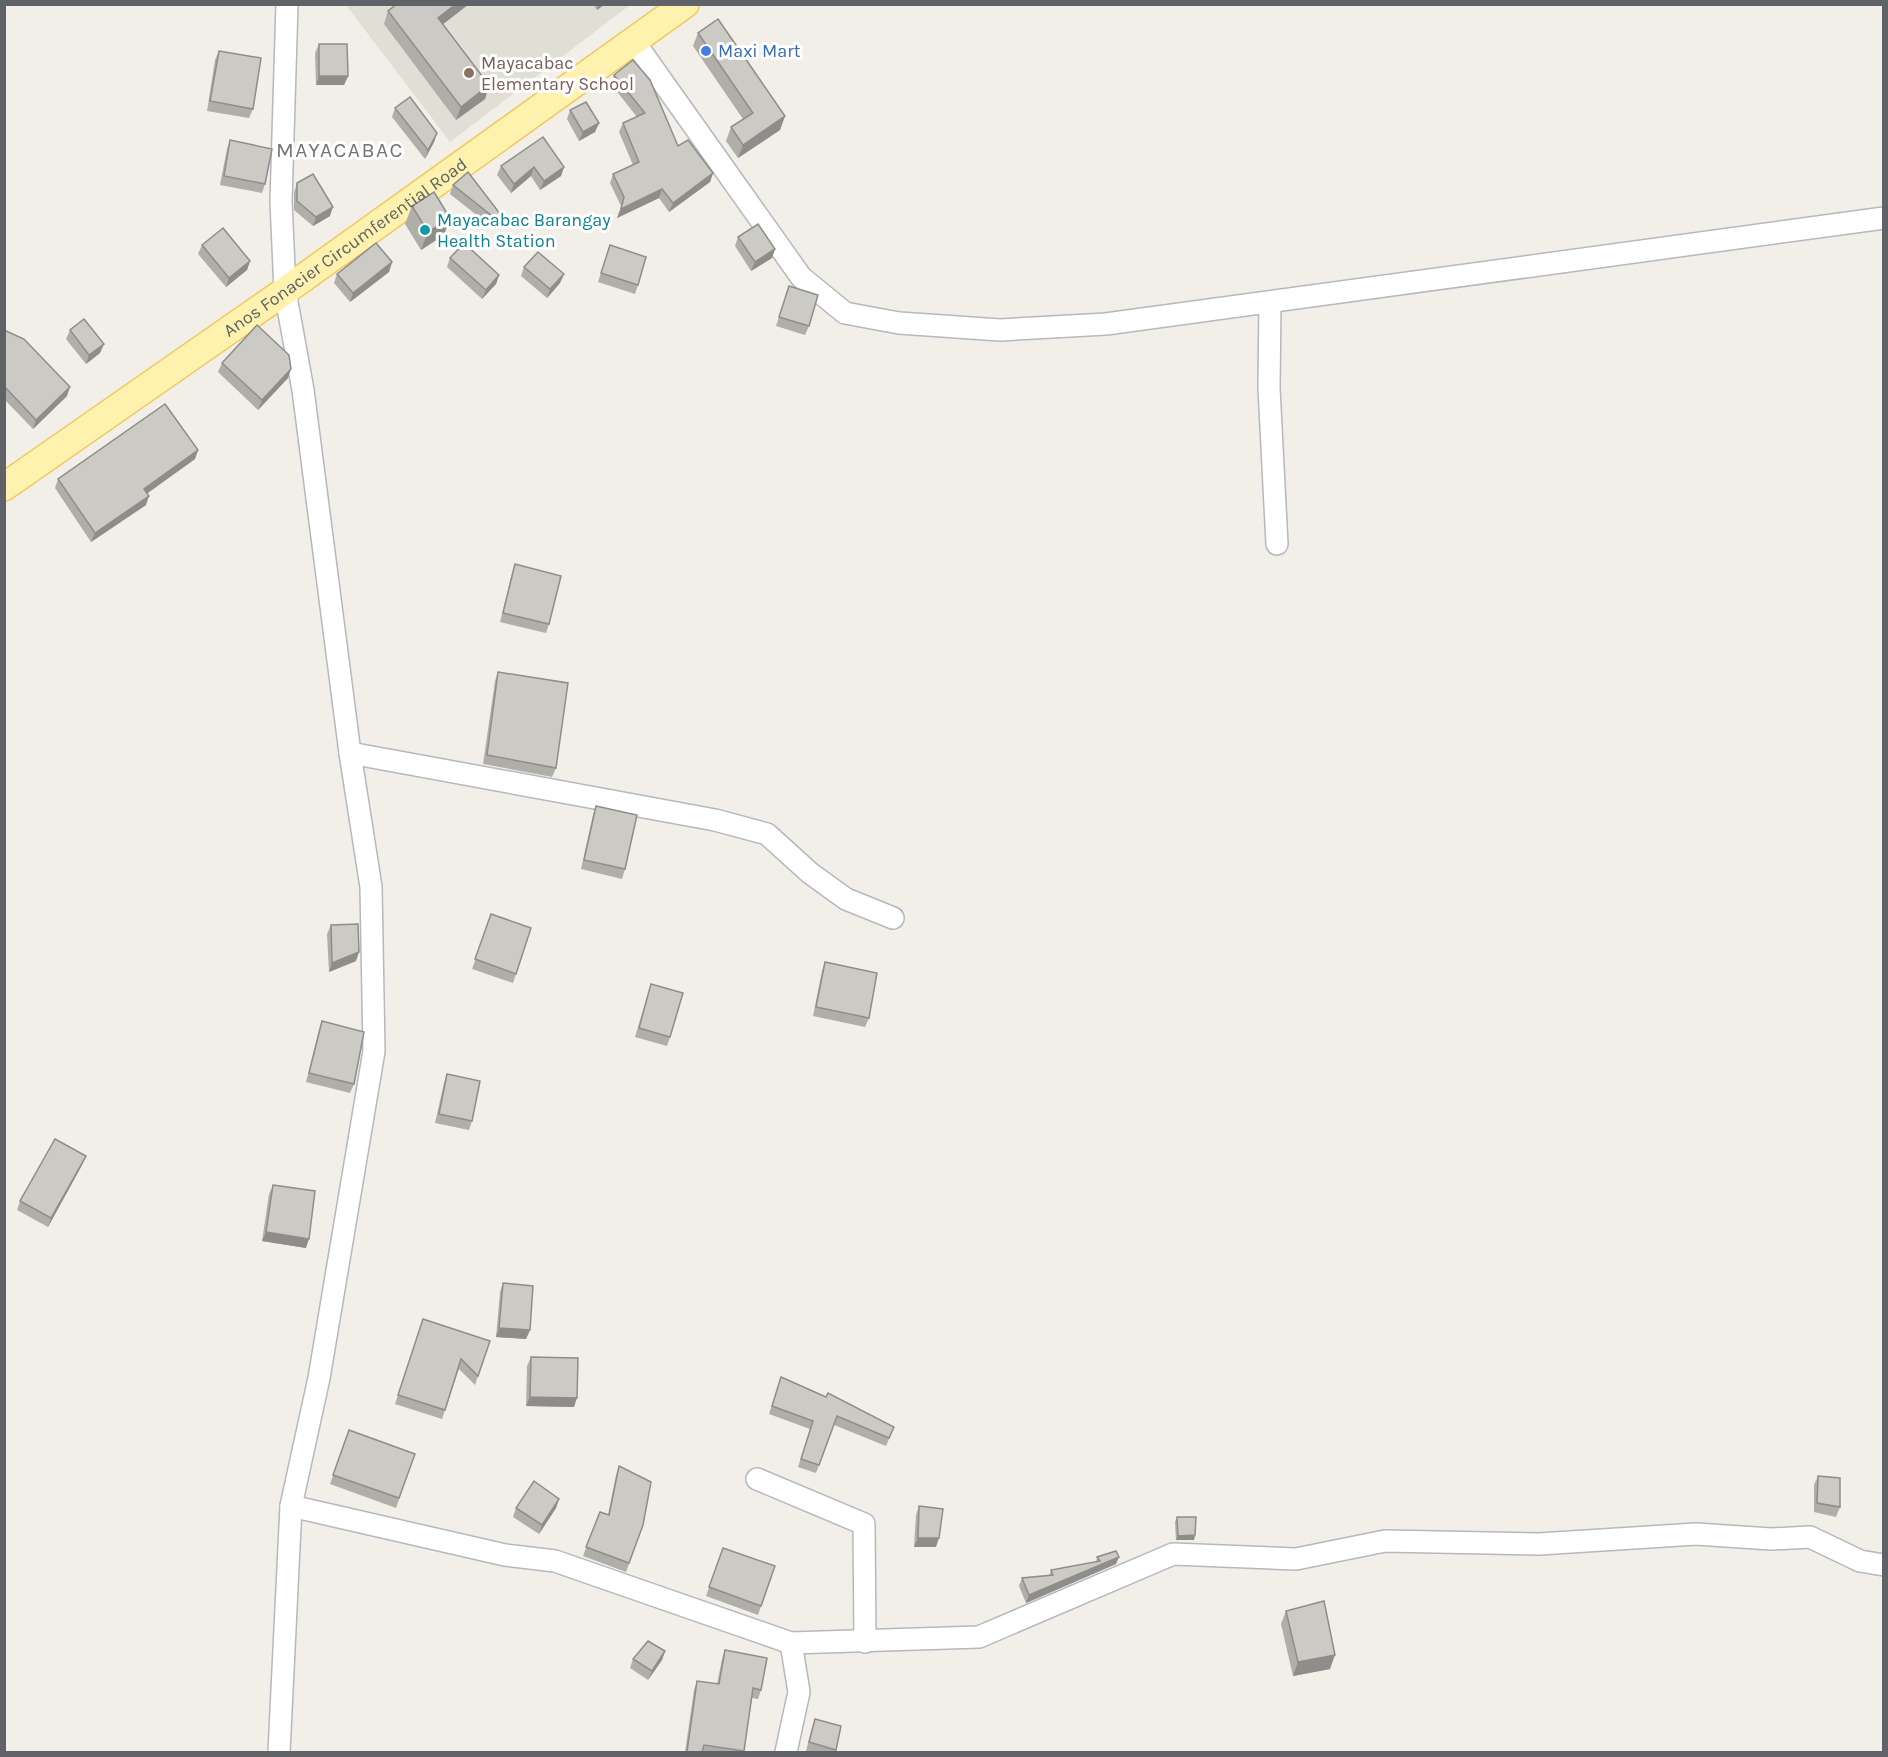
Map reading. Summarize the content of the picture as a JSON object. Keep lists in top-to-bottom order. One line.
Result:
{"streets":{"main road":["Anos Fonacier Circumferential Road"]},"districts":["MAYACABAC"],"places":["Maxi Mart","Mayacabac Elementary School","Mayacabac Barangay Health Station"]}
